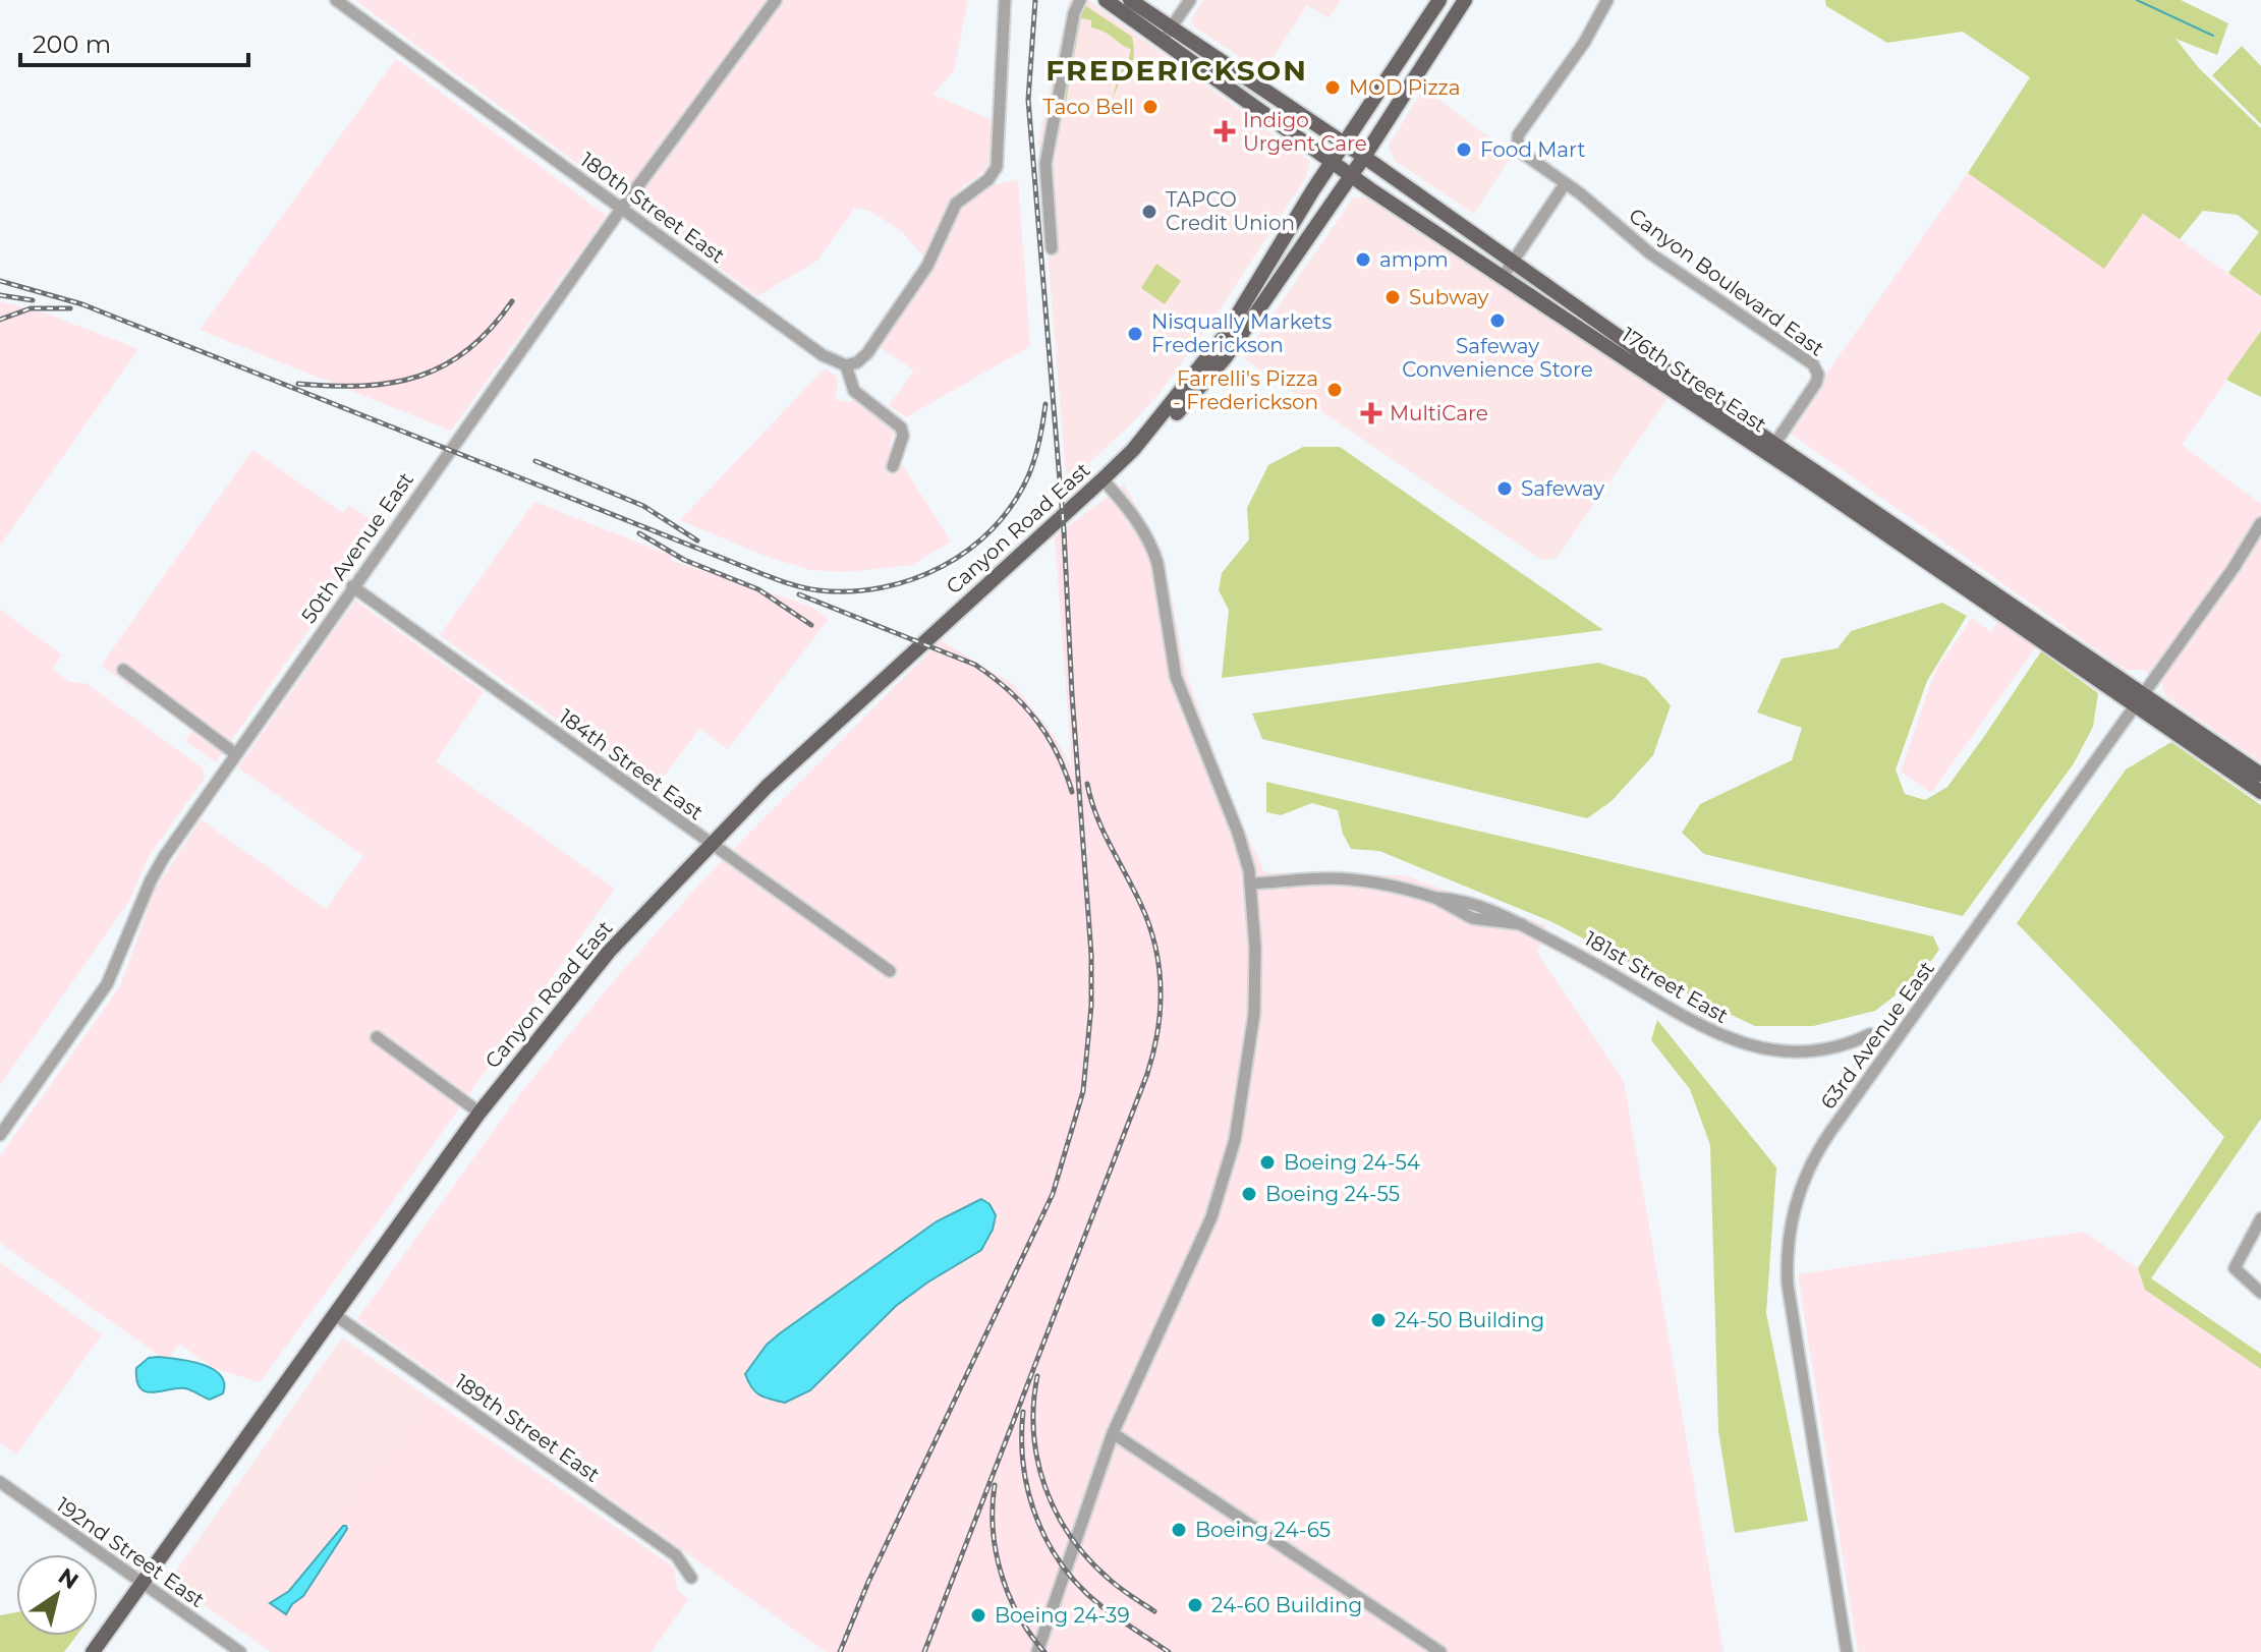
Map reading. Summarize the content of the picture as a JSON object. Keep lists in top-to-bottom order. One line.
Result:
{"streets":{"main road":["176th Street East","Canyon Road East"],"street":["180th Street East","Canyon Boulevard East","50th Avenue East","184th Street East","181st Street East","63rd Avenue East","189th Street East","192nd Street East"]},"crossings":[["180th Street East","50th Avenue East"],["Canyon Boulevard East","176th Street East"],["176th Street East","Canyon Road East"],["176th Street East","63rd Avenue East"],["Canyon Road East","184th Street East"],["Canyon Road East","189th Street East"],["Canyon Road East","192nd Street East"],["50th Avenue East","184th Street East"]],"districts":["FREDERICKSON"],"places":{"other":["MOD Pizza","Taco Bell","Food Mart","TAPCO Credit Union","ampm","Subway","Safeway Convenience Store","Nisqually Markets Frederickson","Farrelli's Pizza - Frederickson","Safeway","Boeing 24-54","Boeing 24-55","24-50 Building","Boeing 24-65","24-60 Building","Boeing 24-39"],"health":["Indigo Urgent Care","MultiCare"]},"scale_bar":"200 m","north":"top right"}
